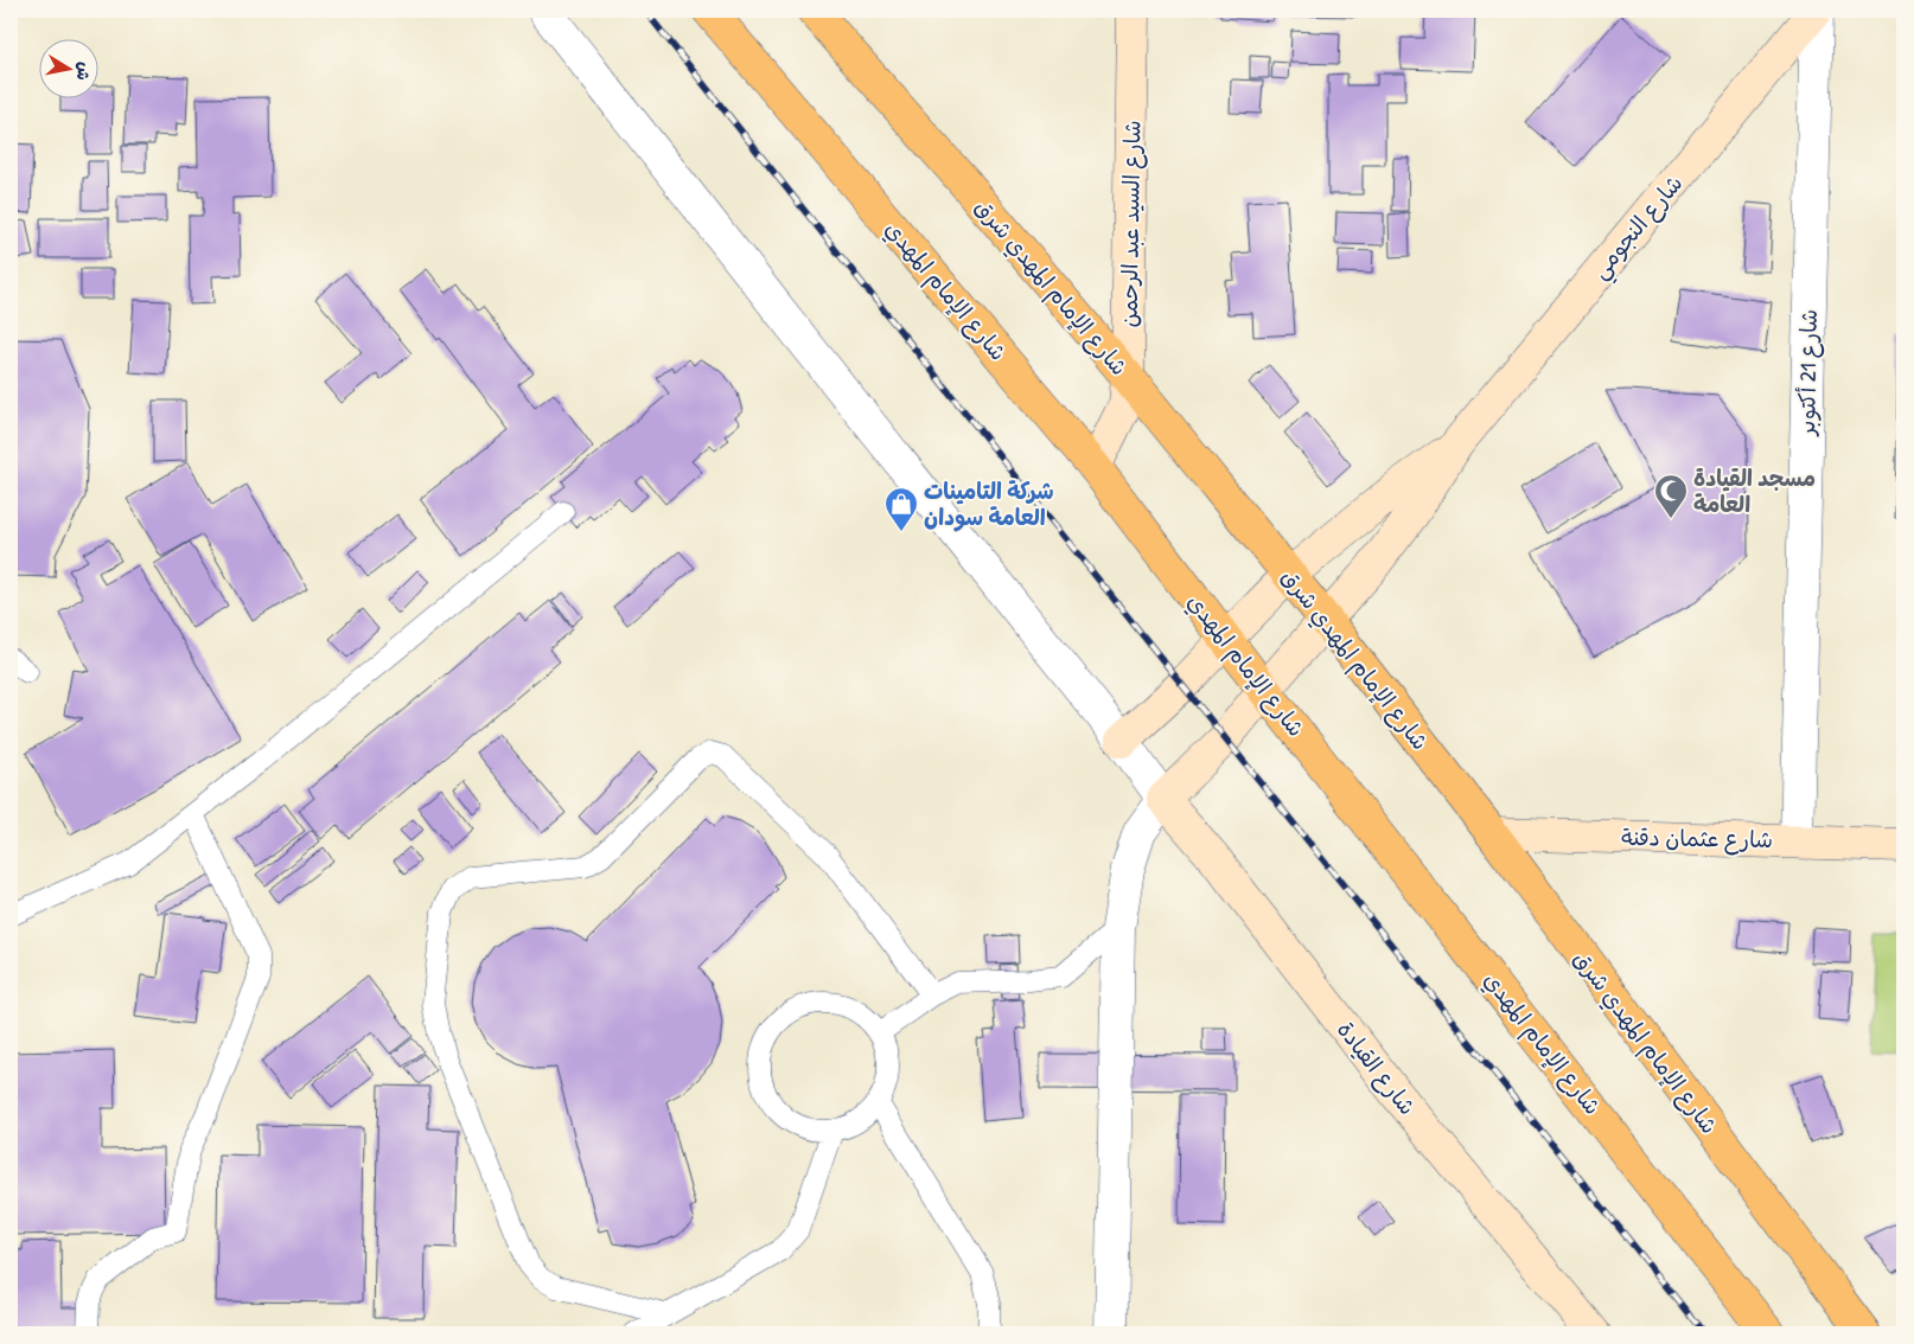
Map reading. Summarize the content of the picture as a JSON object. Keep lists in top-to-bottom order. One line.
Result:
{"streets":{"main road":["شارع الإمام المهدي شرق","شارع الإمام المهدي"],"street":["شارع السيد عبد الرحمن","شارع النجومي","شارع 21 أكتوبر","شارع عثمان دقنة","شارع القيادة"]},"crossings":[["شارع السيد عبد الرحمن","شارع الإمام المهدي شرق"],["شارع السيد عبد الرحمن","شارع الإمام المهدي"],["شارع النجومي","شارع الإمام المهدي شرق"],["شارع النجومي","شارع الإمام المهدي"],["شارع النجومي","شارع 21 أكتوبر"],["شارع النجومي","شارع القيادة"],["شارع الإمام المهدي شرق","شارع عثمان دقنة"],["شارع 21 أكتوبر","شارع عثمان دقنة"]],"places":{"mosque":["مسجد القيادة العامة"],"shop":["شركة التامينات العامة سودان"]},"north":"right"}
